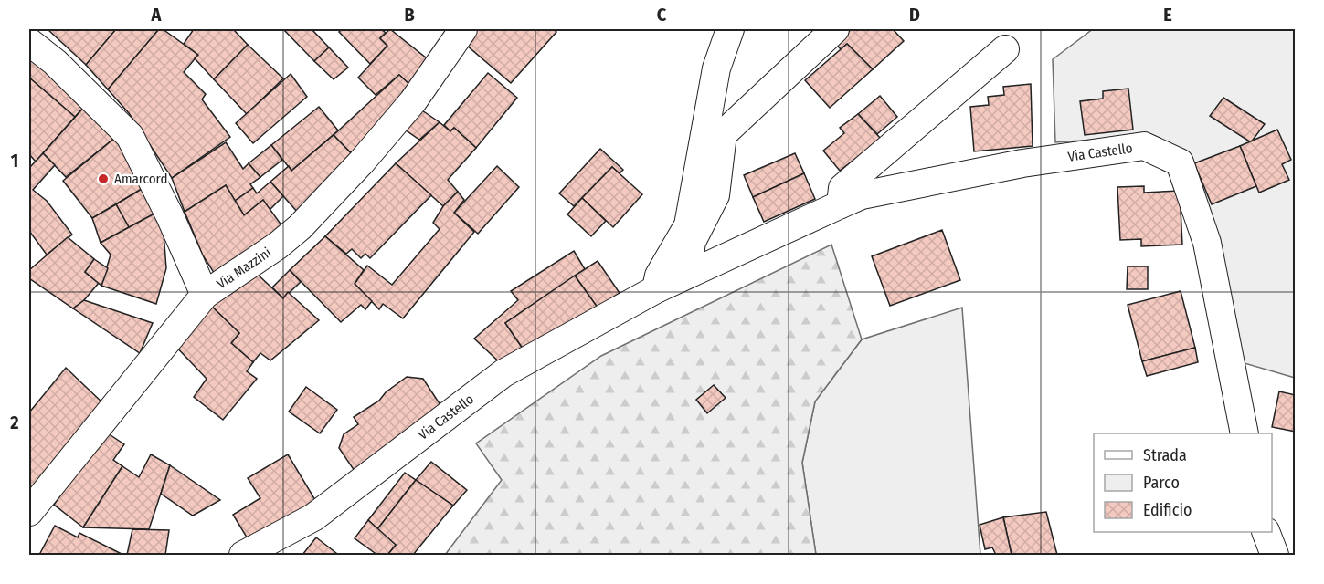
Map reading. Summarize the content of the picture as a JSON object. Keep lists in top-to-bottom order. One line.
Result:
{"streets":{"street":["Via Castello","Via Mazzini"]},"places":["Amarcord"],"legend":["Strada","Parco","Edificio"],"grid":{"columns":["A","B","C","D","E"],"rows":["1","2"]}}
